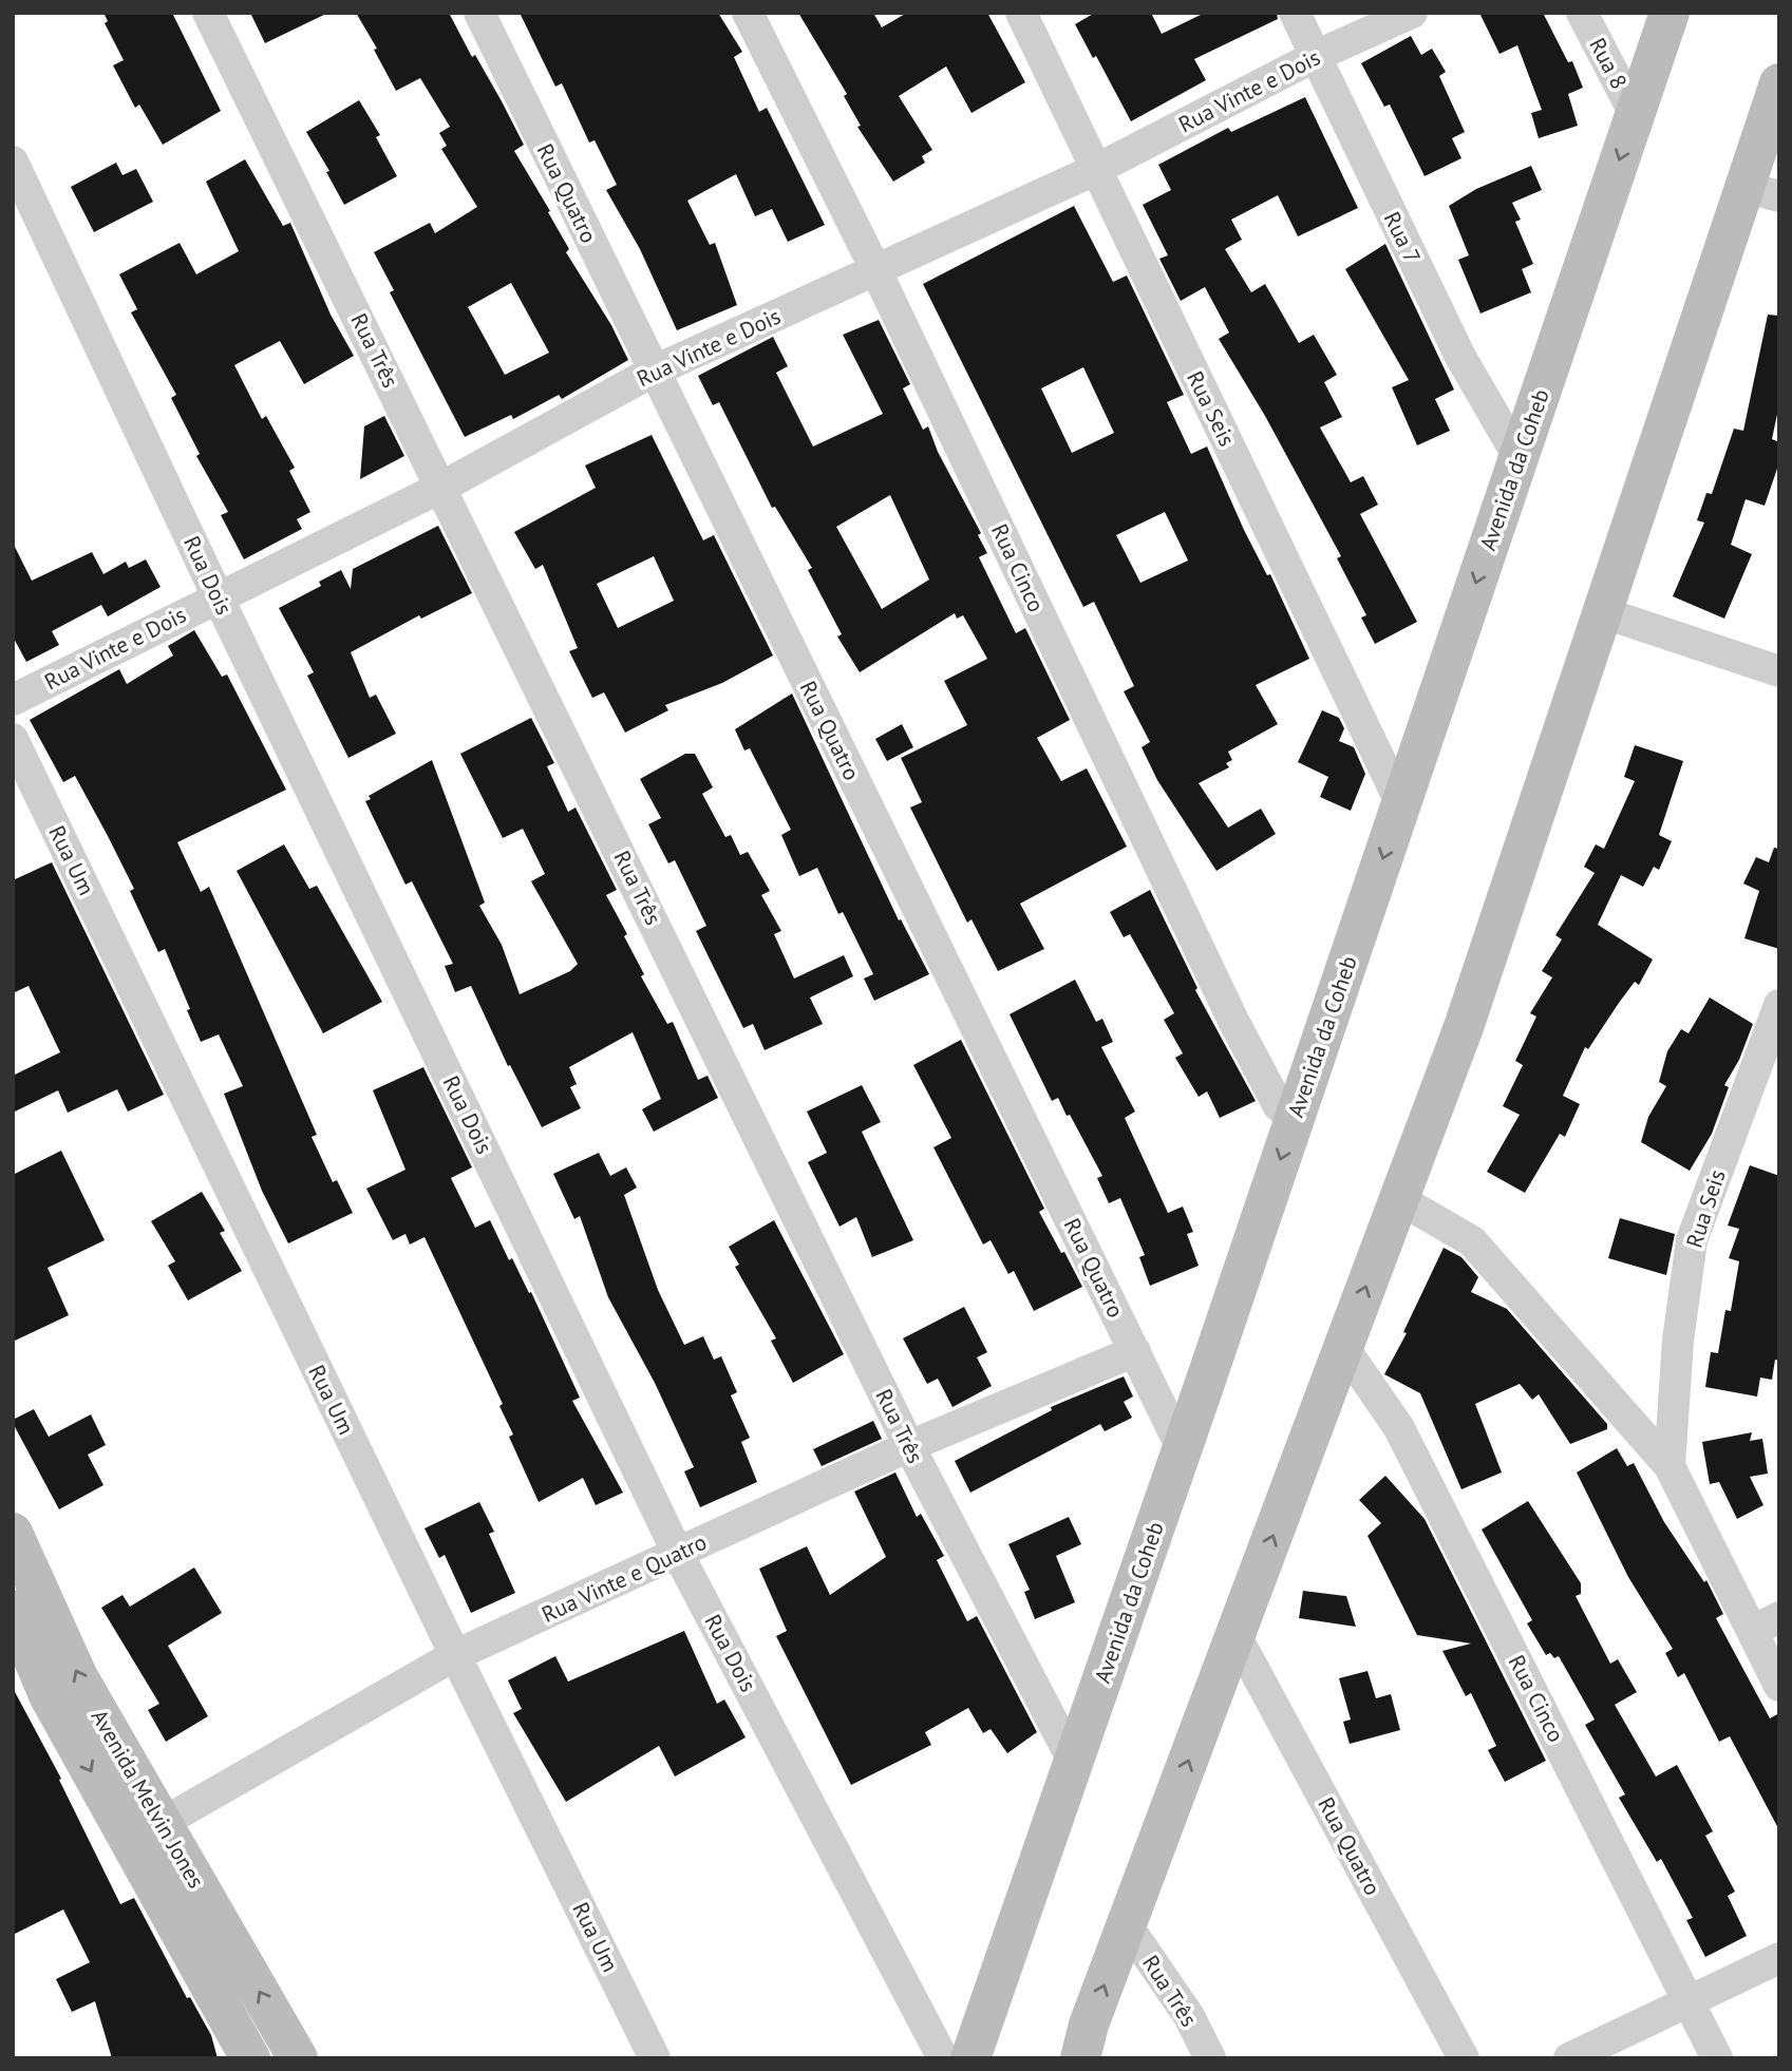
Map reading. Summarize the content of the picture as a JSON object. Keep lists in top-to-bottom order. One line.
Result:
{"streets":{"main road":["Avenida da Coheb","Avenida Melvin Jones"],"street":["Rua 8","Rua Vinte e Dois","Rua Quatro","Rua 7","Rua Três","Rua Seis","Rua Cinco","Rua Dois","Rua Um","Rua Vinte e Quatro"]},"crossings":[["Rua 8","Avenida da Coheb"],["Rua Vinte e Dois","Rua Quatro"],["Rua Vinte e Dois","Rua 7"],["Rua Vinte e Dois","Rua Três"],["Rua Vinte e Dois","Rua Seis"],["Rua Vinte e Dois","Rua Cinco"],["Rua Vinte e Dois","Rua Dois"],["Rua Quatro","Avenida da Coheb"],["Rua Quatro","Rua Vinte e Quatro"],["Rua 7","Avenida da Coheb"],["Rua Três","Avenida da Coheb"],["Rua Três","Rua Vinte e Quatro"],["Rua Seis","Avenida da Coheb"],["Avenida da Coheb","Rua Cinco"],["Rua Dois","Rua Vinte e Quatro"],["Rua Um","Rua Vinte e Quatro"],["Rua Vinte e Quatro","Avenida Melvin Jones"]]}
